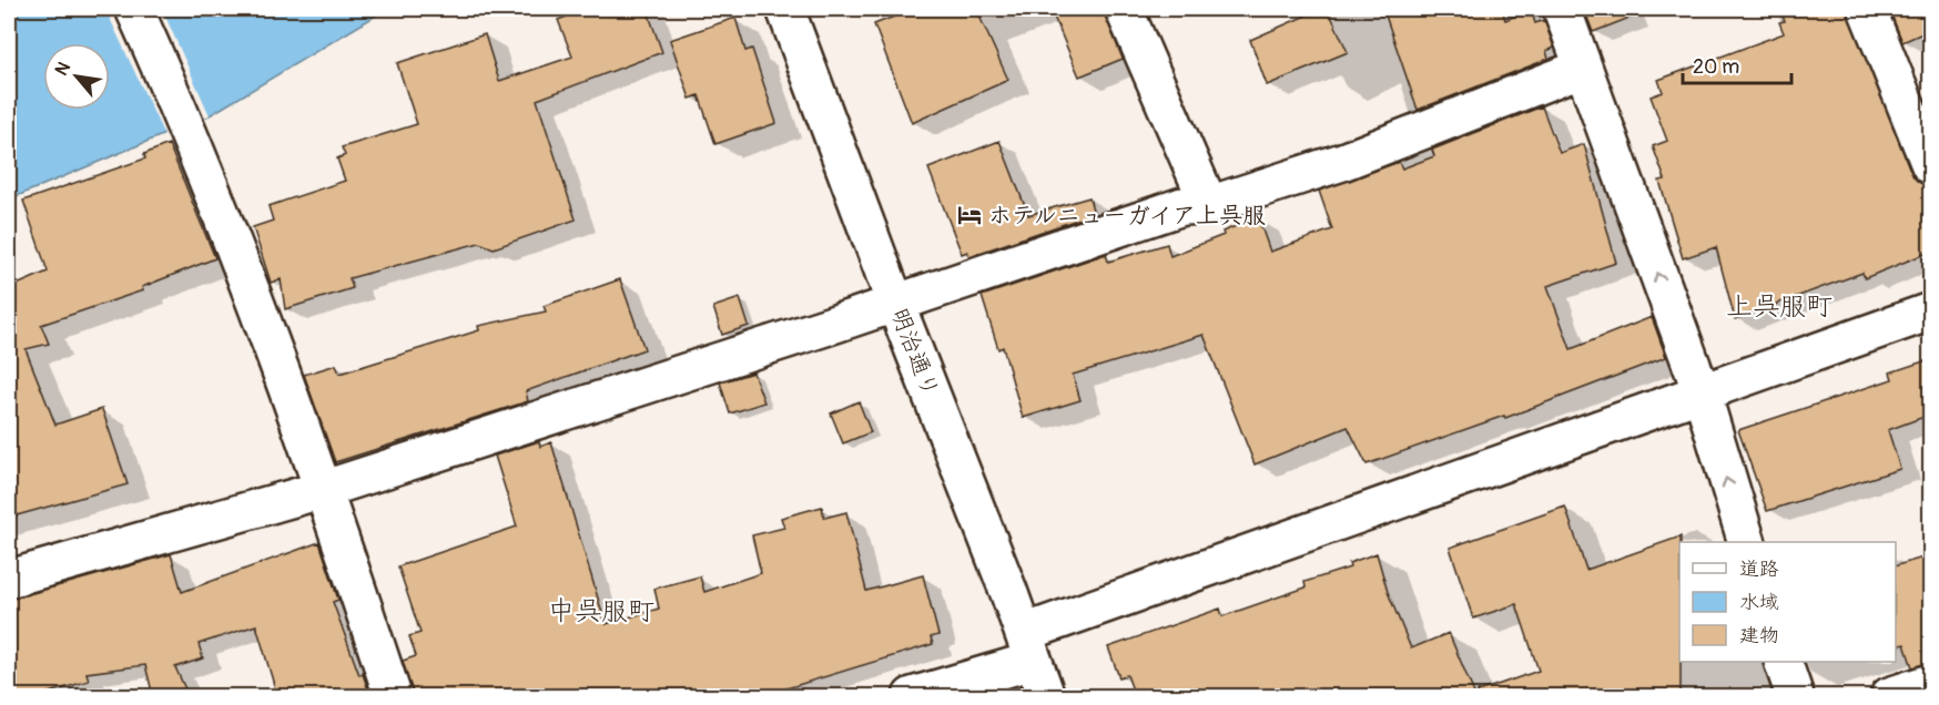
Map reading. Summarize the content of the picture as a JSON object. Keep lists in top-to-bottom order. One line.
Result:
{"streets":{"street":["明治通り"]},"districts":["上呉服町","中呉服町"],"places":{"hotel":["ホテルニューガイア上呉服"]},"legend":["道路","水域","建物"],"scale_bar":"20 m","north":"top left"}
